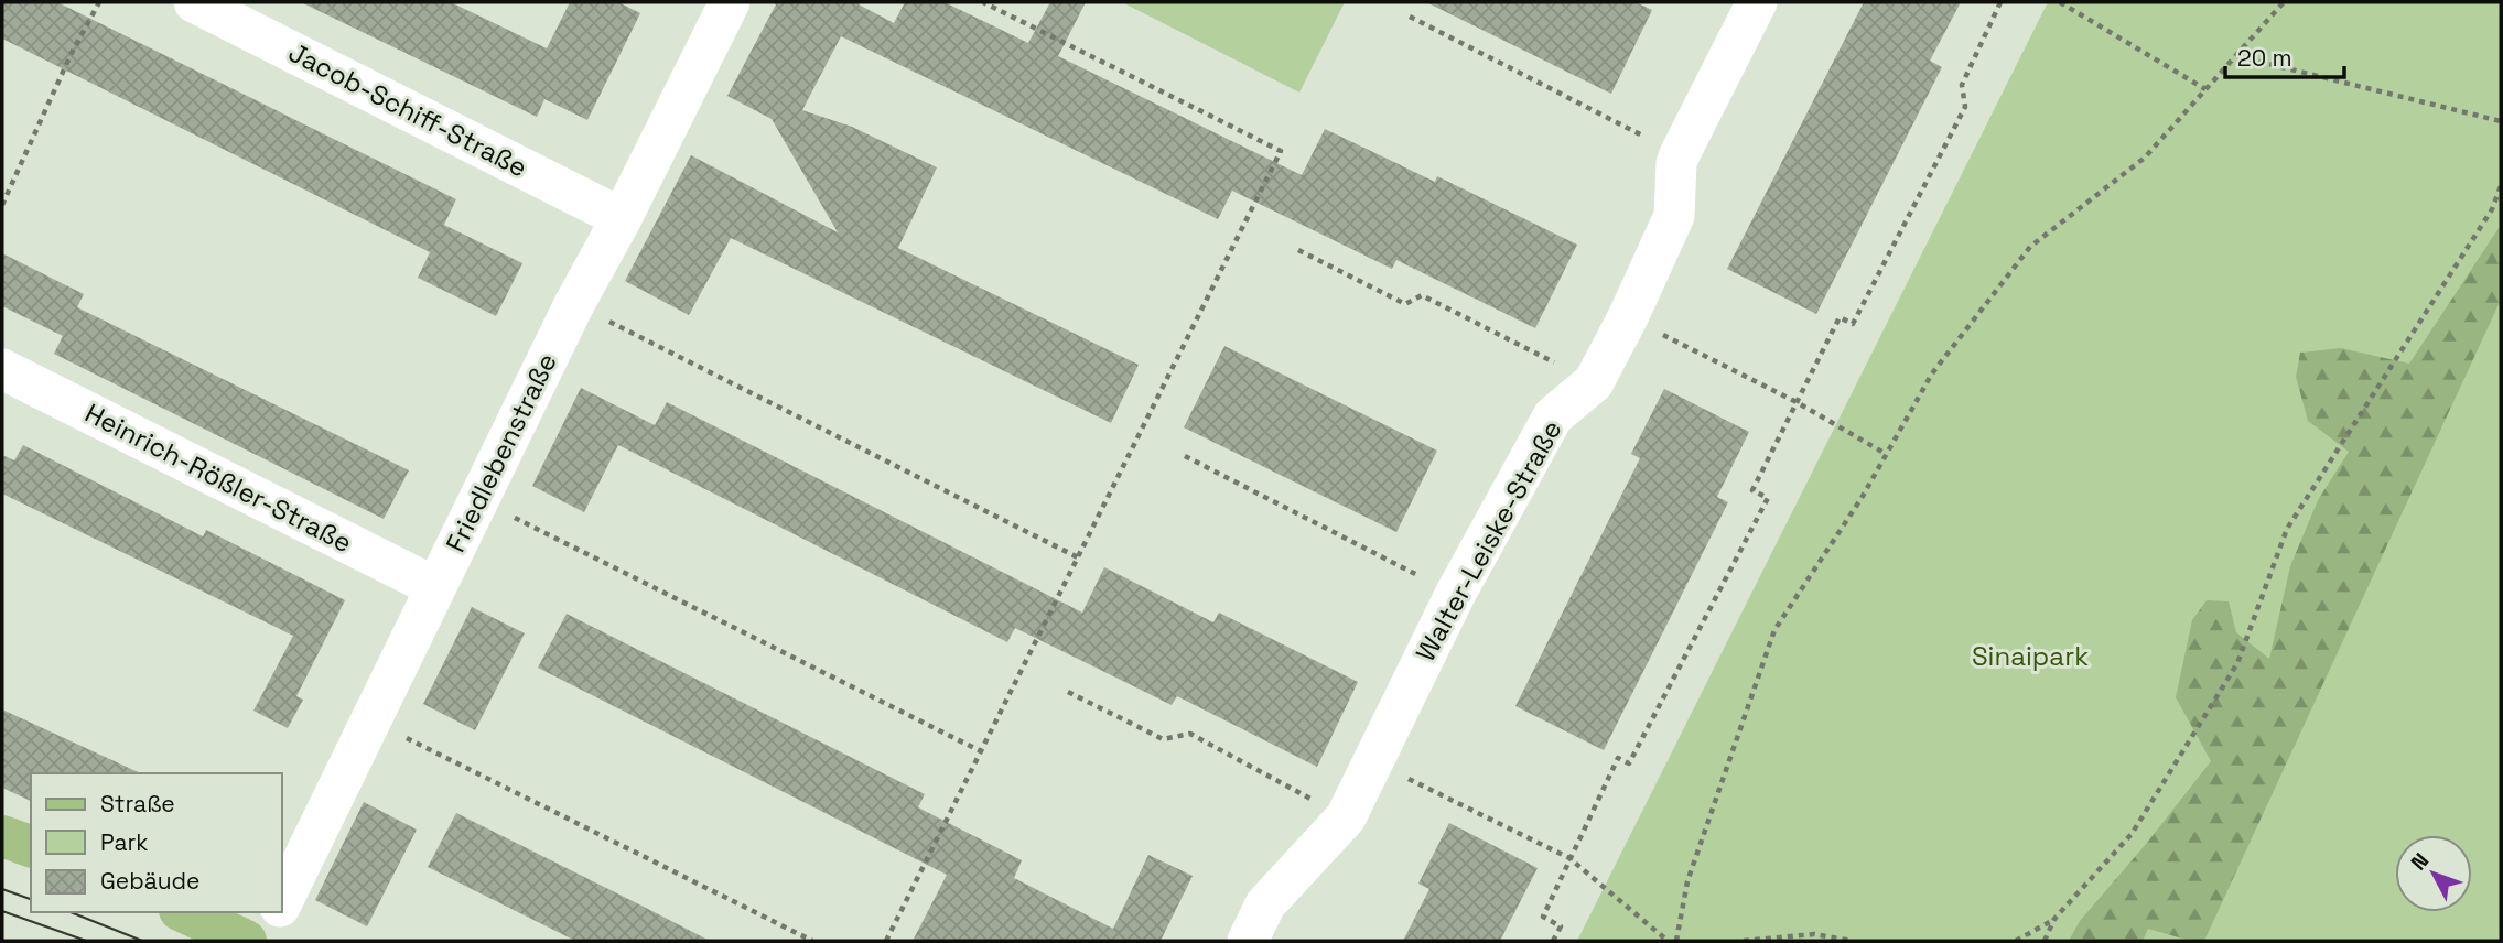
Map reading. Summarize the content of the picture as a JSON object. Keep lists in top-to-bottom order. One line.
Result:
{"streets":{"street":["Jacob-Schiff-Straße","Friedlebenstraße","Heinrich-Rößler-Straße","Walter-Leiske-Straße"]},"crossings":[["Jacob-Schiff-Straße","Friedlebenstraße"],["Friedlebenstraße","Heinrich-Rößler-Straße"]],"parks":["Sinaipark"],"legend":["Straße","Park","Gebäude"],"scale_bar":"20 m","north":"top left"}
